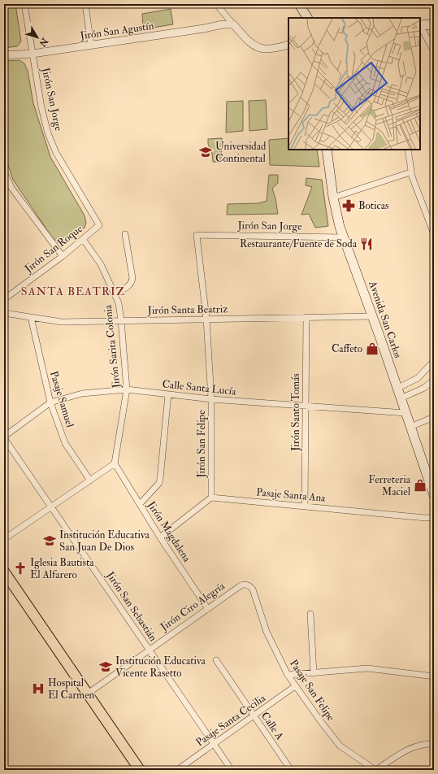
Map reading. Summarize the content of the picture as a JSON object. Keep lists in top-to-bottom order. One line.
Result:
{"streets":{"main road":["Avenida San Carlos"],"street":["Jirón San Agustín","Jirón San Jorge","Jirón San Roque","Jirón Santa Beatriz","Jirón Sarita Colonia","Calle Santa Lucía","Pasaje Samuel","Jirón Santo Tomás","Jirón San Felipe","Pasaje Santa Ana","Jirón Magdalena","Jirón San Sebastián","Jirón Ciro Alegría","Pasaje San Felipe","Pasaje Santa Cecilia","Calle A"]},"crossings":[["Jirón San Agustín","Jirón San Jorge"],["Jirón San Jorge","Jirón San Roque"],["Jirón San Jorge","Avenida San Carlos"],["Jirón San Jorge","Jirón San Felipe"],["Jirón San Roque","Jirón Sarita Colonia"],["Jirón Santa Beatriz","Avenida San Carlos"],["Jirón Santa Beatriz","Jirón Sarita Colonia"],["Jirón Santa Beatriz","Pasaje Samuel"],["Jirón Santa Beatriz","Jirón Santo Tomás"],["Jirón Santa Beatriz","Jirón San Felipe"],["Avenida San Carlos","Calle Santa Lucía"],["Jirón Sarita Colonia","Calle Santa Lucía"],["Jirón Sarita Colonia","Jirón Magdalena"],["Calle Santa Lucía","Pasaje Samuel"],["Calle Santa Lucía","Jirón Santo Tomás"],["Calle Santa Lucía","Jirón San Felipe"],["Calle Santa Lucía","Jirón San Sebastián"],["Jirón Santo Tomás","Pasaje Santa Ana"],["Jirón San Felipe","Pasaje Santa Ana"],["Jirón Magdalena","Jirón Ciro Alegría"],["Jirón San Sebastián","Jirón Ciro Alegría"],["Jirón San Sebastián","Pasaje Santa Cecilia"],["Jirón Ciro Alegría","Pasaje San Felipe"],["Pasaje San Felipe","Pasaje Santa Cecilia"],["Pasaje Santa Cecilia","Calle A"]],"districts":["SANTA BEATRIZ"],"places":{"school or university":["Universidad Continental","Institución Educativa San Juan De Dios","Institución Educativa Vicente Rasetto"],"pharmacy":["Boticas"],"restaurant":["Restaurante/Fuente de Soda"],"shop":["Caffeto","Ferreteria Maciel"],"church":["Iglesia Bautista El Alfarero"],"hospital":["Hospital El Carmen"]},"north":"bottom right"}
